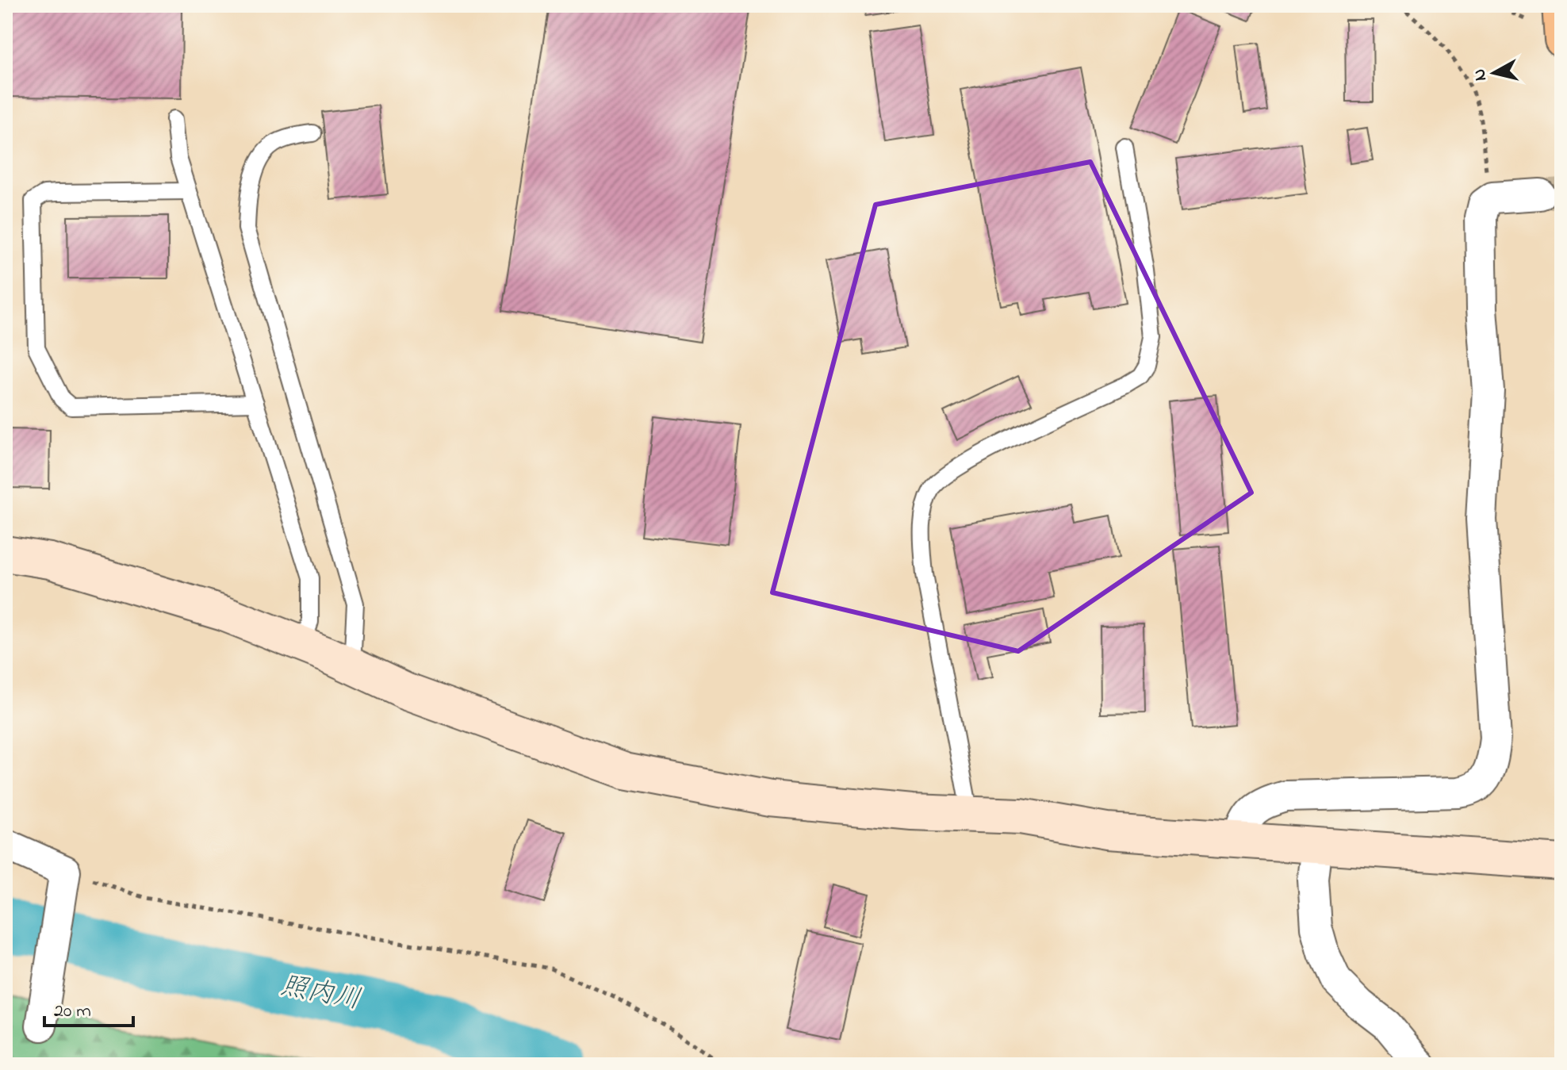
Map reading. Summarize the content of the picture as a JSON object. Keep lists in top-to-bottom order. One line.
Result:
{"water":["照内川"],"scale_bar":"20 m","north":"left"}
